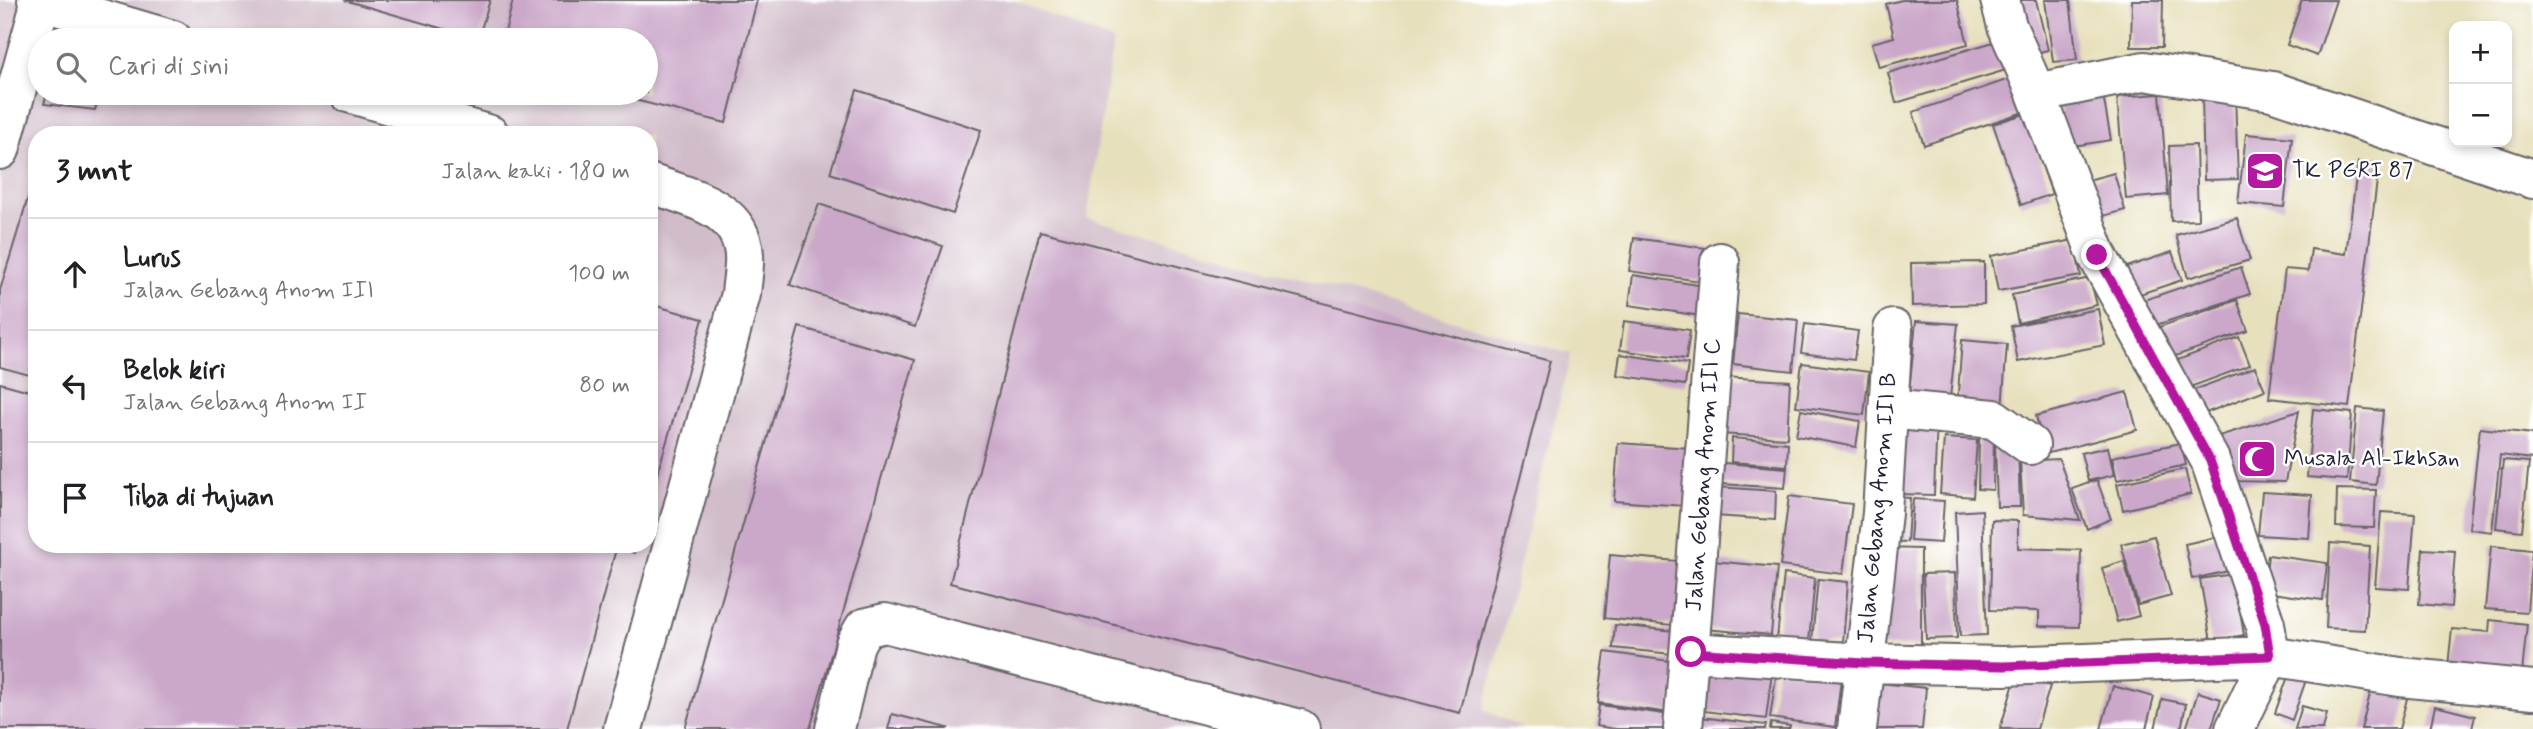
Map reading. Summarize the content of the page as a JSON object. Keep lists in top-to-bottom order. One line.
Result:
{"streets":{"street":["Jalan Gebang Anom III C","Jalan Gebang Anom III B"]},"places":{"school or university":["TK PGRI 87"],"mosque":["Musala Al-Ikhsan"]},"page":{"map_buttons":["+","−"],"search":"Cari di sini","heading":["3 mnt","Jalan kaki · 180 m"],"list":[["Lurus","Jalan Gebang Anom III","100 m"],["Belok kiri","Jalan Gebang Anom II","80 m"],"Tiba di tujuan"]}}
